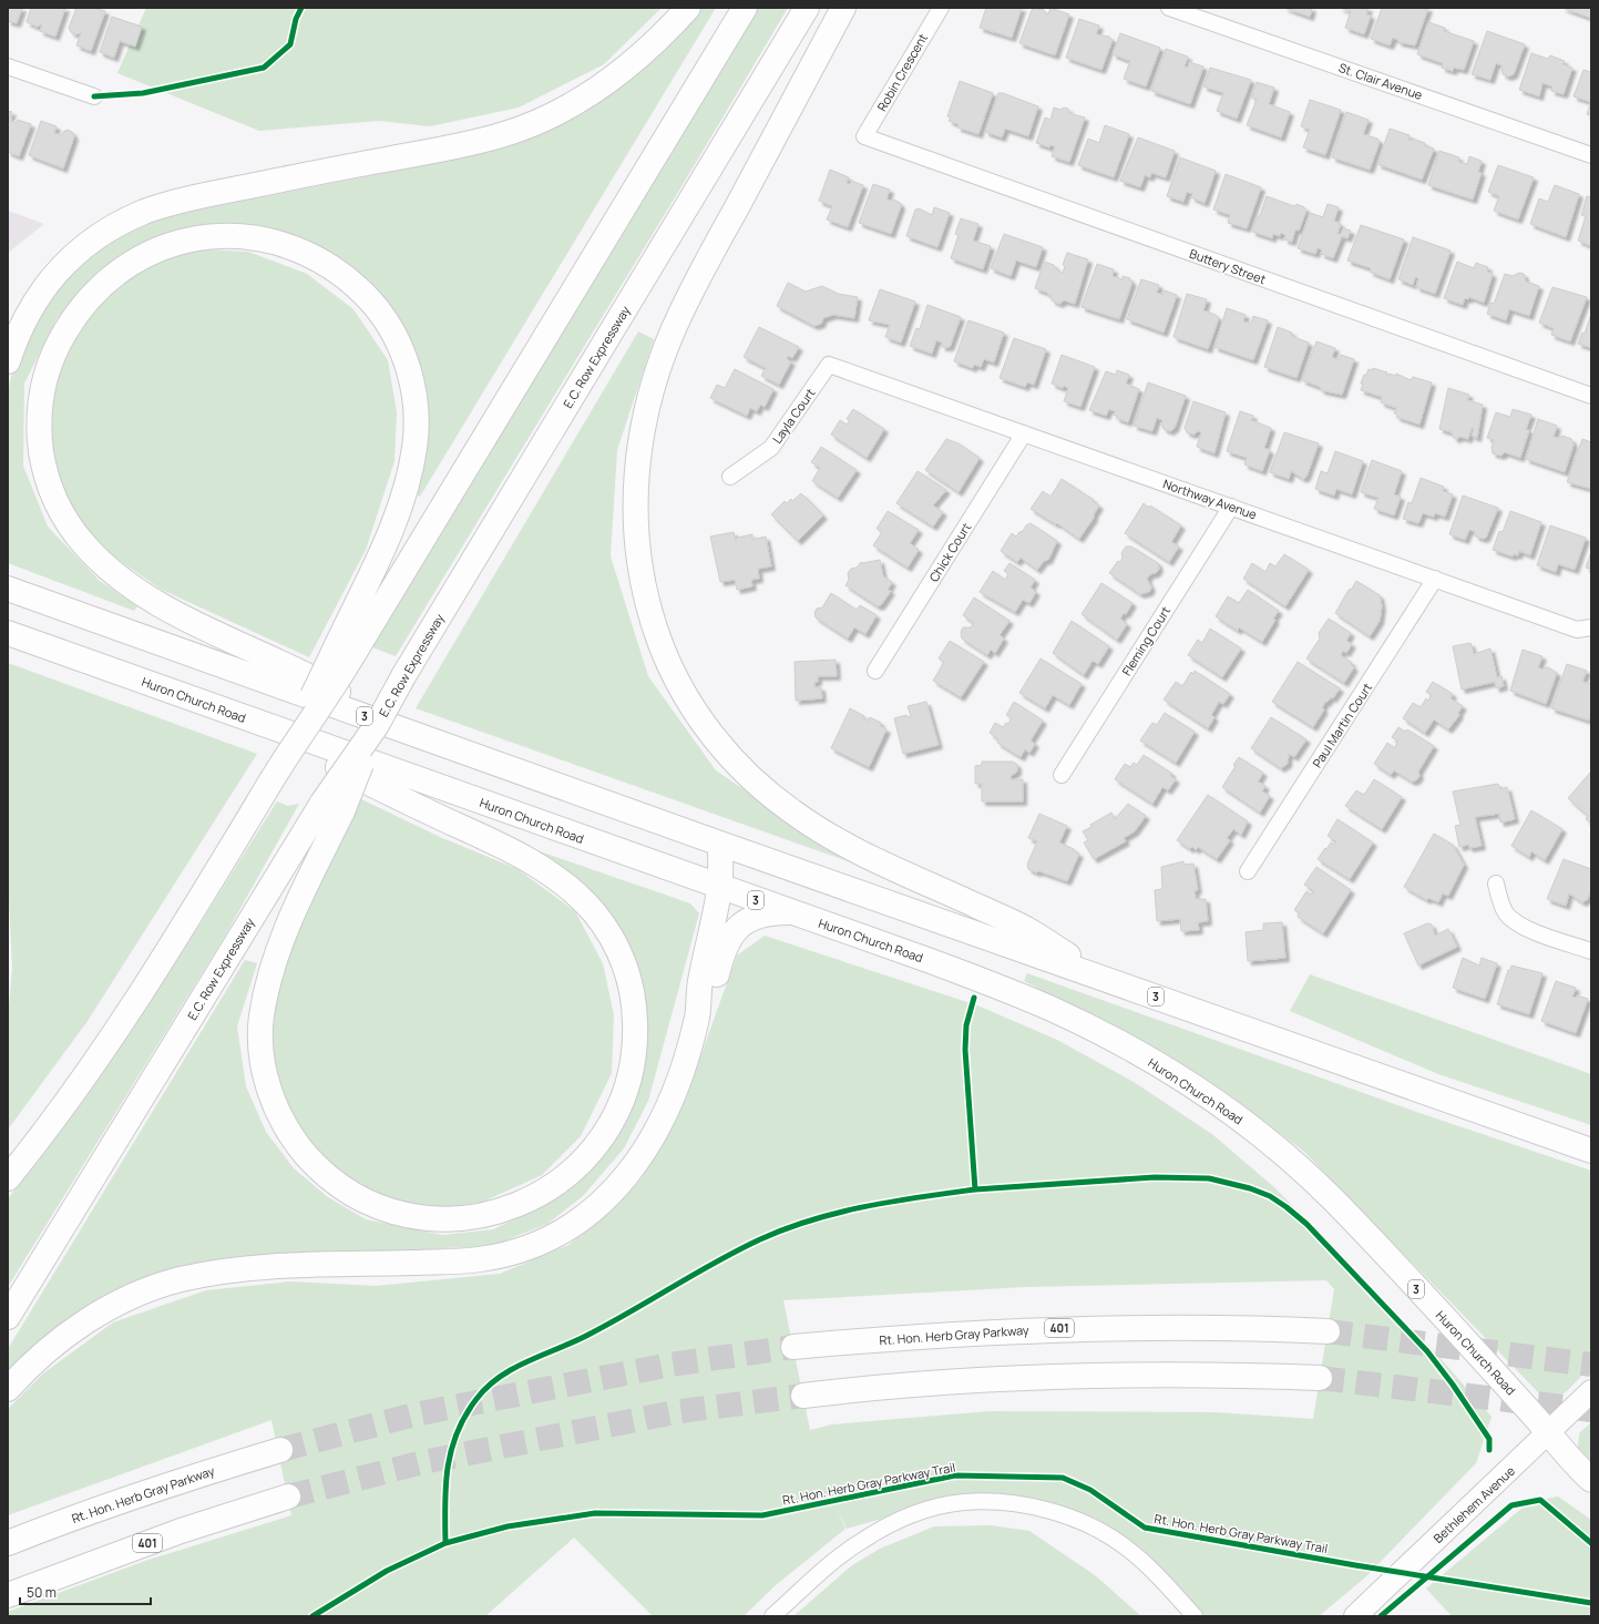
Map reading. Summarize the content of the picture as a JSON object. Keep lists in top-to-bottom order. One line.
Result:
{"streets":{"highway":["E.C. Row Expressway","Huron Church Road","3","401","Rt. Hon. Herb Gray Parkway"],"street":["Robin Crescent","St. Clair Avenue","Buttery Street","Layla Court","Northway Avenue","Chick Court","Fleming Court","Paul Martin Court","Bethlehem Avenue"],"cycle path":["Rt. Hon. Herb Gray Parkway Trail"]},"crossings":[["Robin Crescent","Buttery Street"],["Layla Court","Northway Avenue"],["Northway Avenue","Chick Court"],["Northway Avenue","Fleming Court"],["Northway Avenue","Paul Martin Court"],["Huron Church Road","Bethlehem Avenue"]],"scale_bar":"50 m"}
